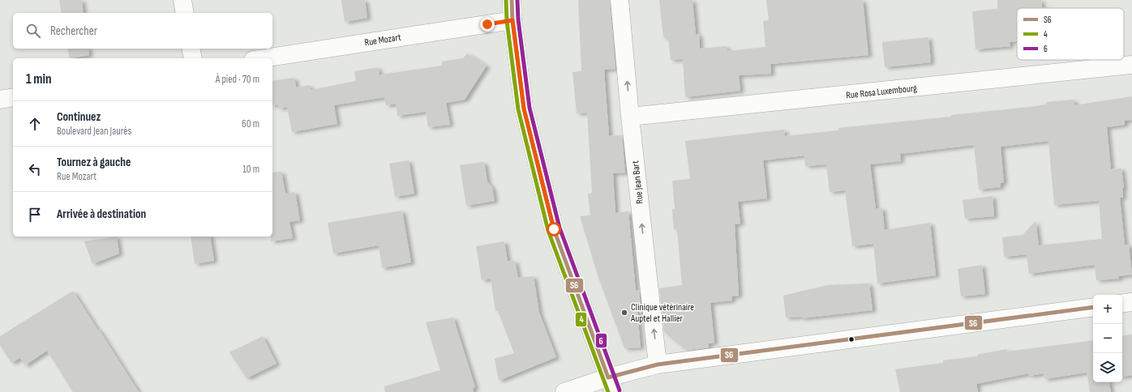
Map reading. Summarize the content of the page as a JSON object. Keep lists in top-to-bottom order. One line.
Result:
{"streets":{"street":["Rue Mozart","Rue Rosa Luxembourg","Rue Jean Bart"]},"crossings":[["Rue Rosa Luxembourg","Rue Jean Bart"]],"places":["Clinique vétérinaire Auptel et Hallier"],"lines":["transit line S6","transit line 4","transit line 6"],"legend":["S6","4","6"],"page":{"search":"Rechercher","heading":["1 min","À pied · 70 m"],"list":[["Continuez","Boulevard Jean Jaurès","60 m"],["Tournez à gauche","Rue Mozart","10 m"],"Arrivée à destination"],"map_buttons":["+","−"]}}
